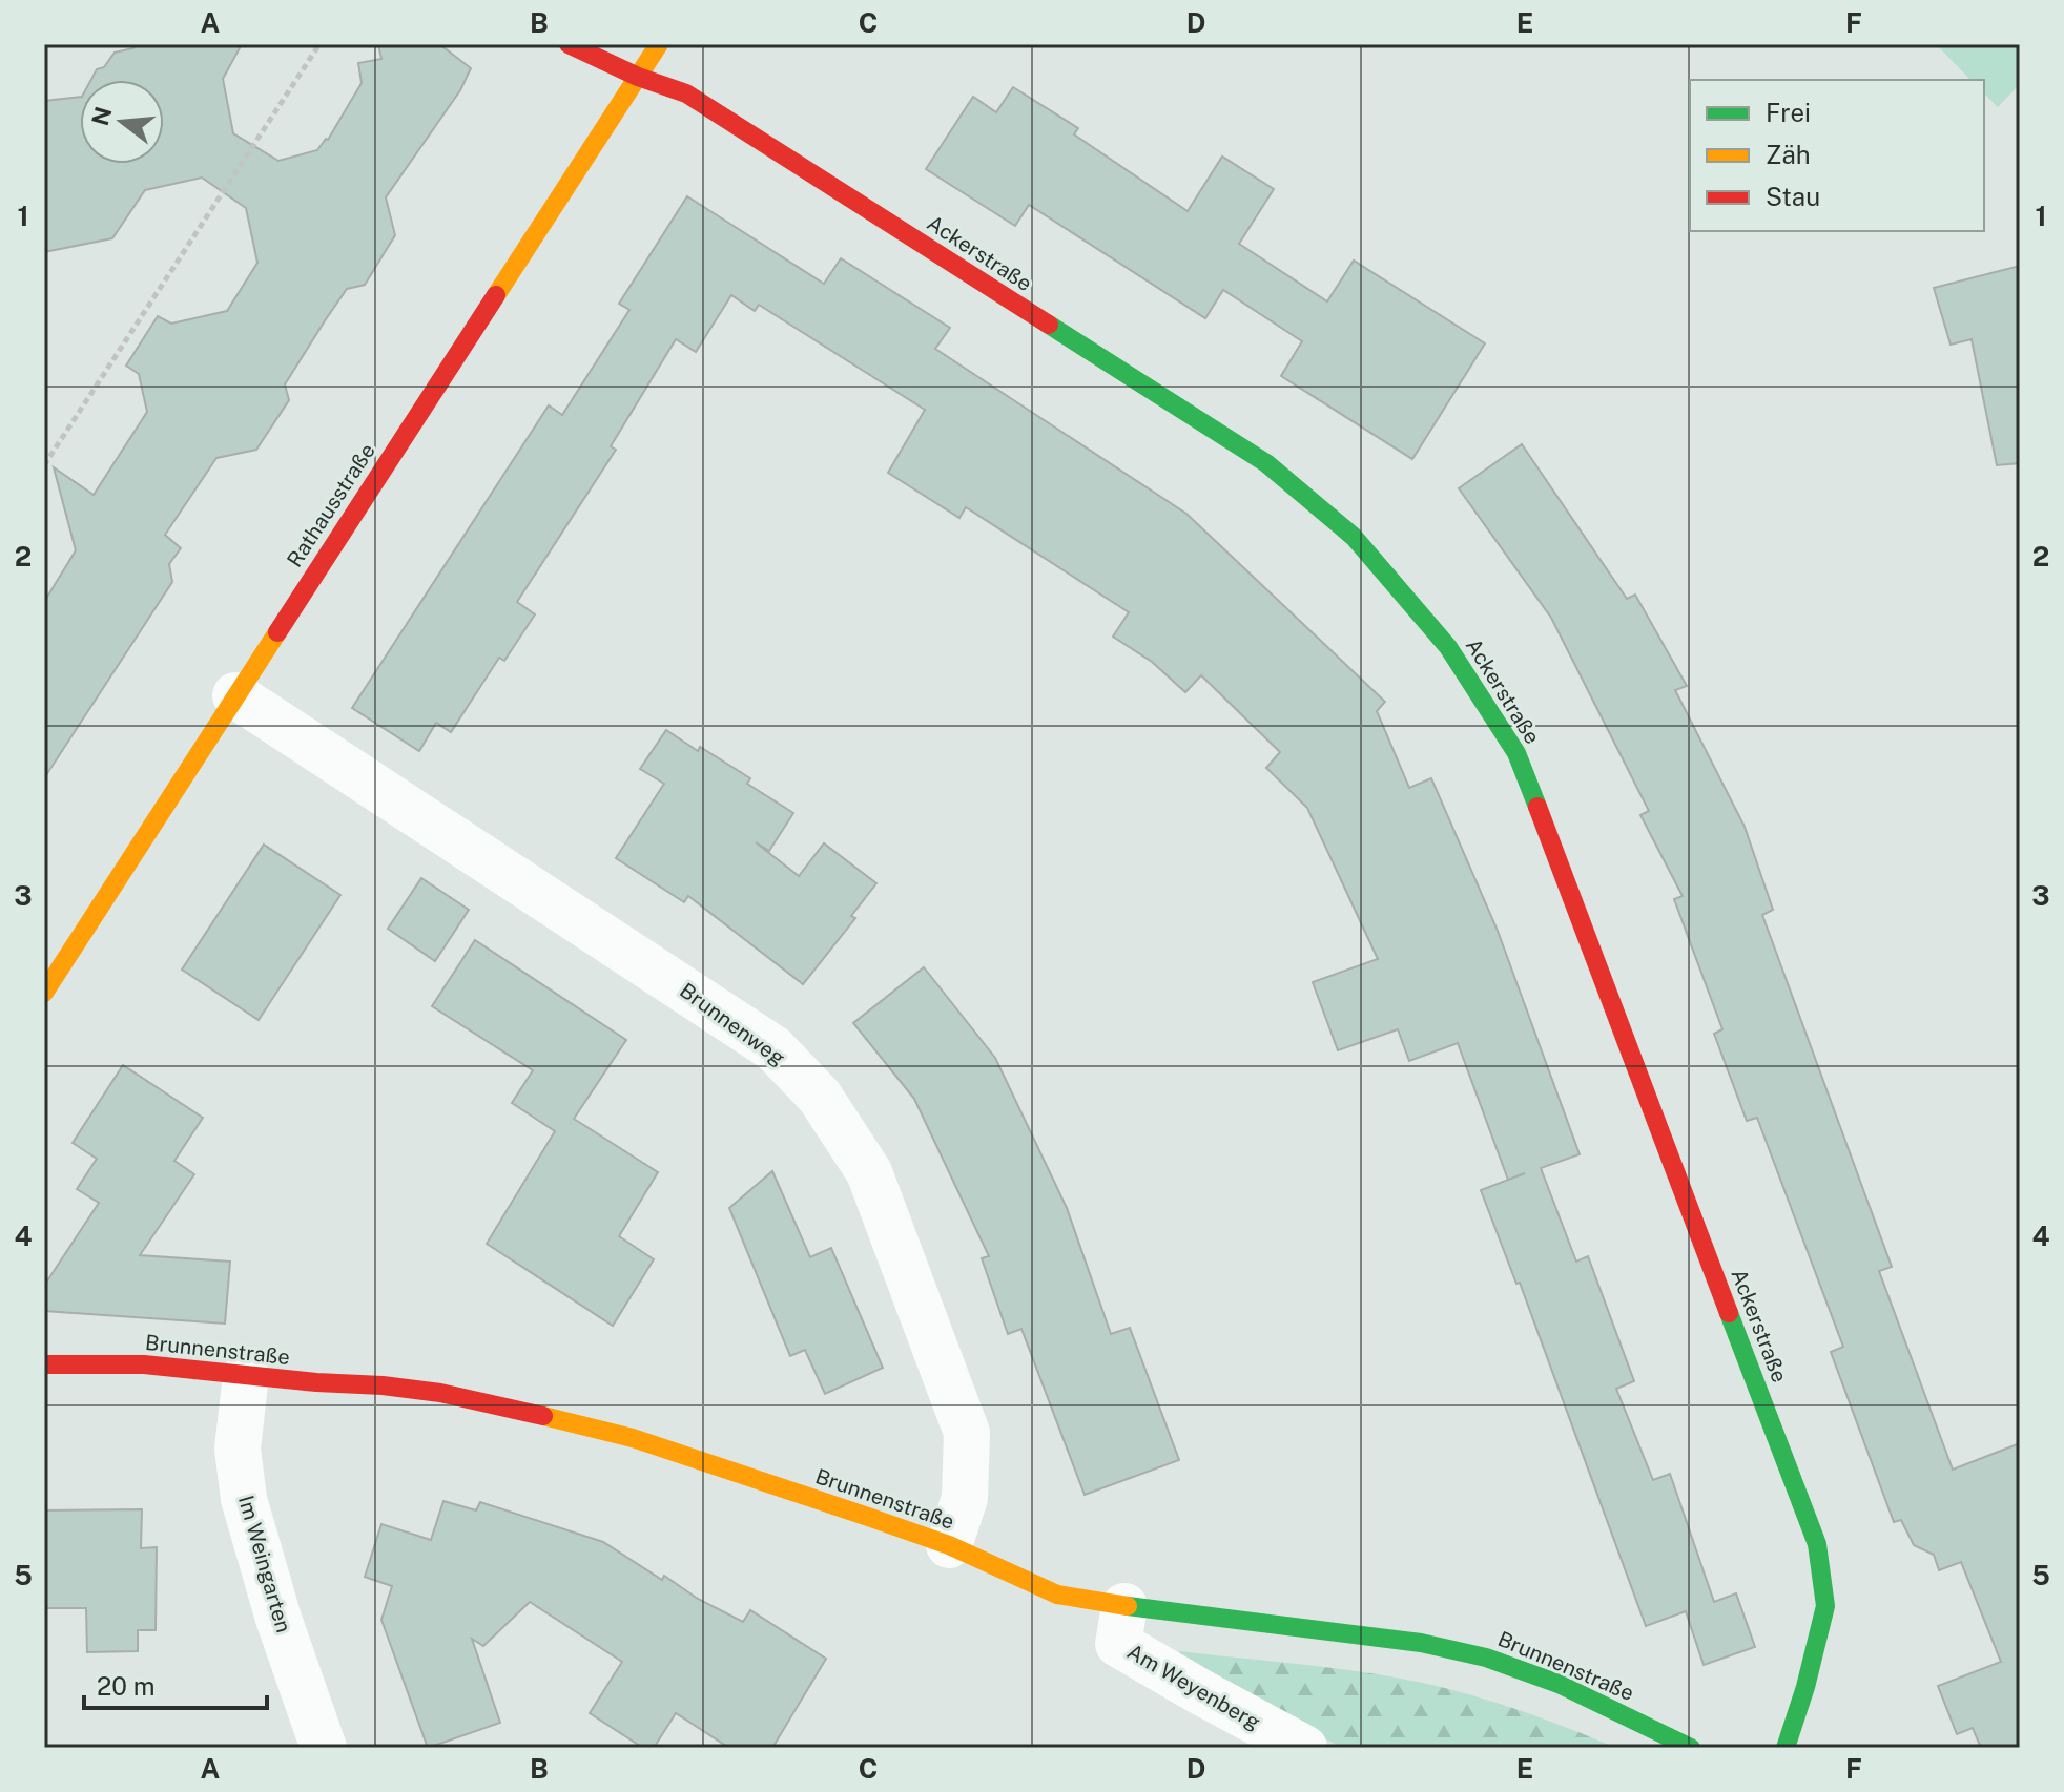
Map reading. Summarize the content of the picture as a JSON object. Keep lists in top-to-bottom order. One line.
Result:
{"streets":{"street":["Ackerstraße","Rathausstraße","Brunnenweg","Brunnenstraße","Im Weingarten","Am Weyenberg"]},"crossings":[["Ackerstraße","Rathausstraße"],["Rathausstraße","Brunnenweg"],["Brunnenweg","Brunnenstraße"],["Brunnenstraße","Im Weingarten"],["Brunnenstraße","Am Weyenberg"]],"legend":["Frei","Zäh","Stau"],"scale_bar":"20 m","north":"left","grid":{"columns":["A","B","C","D","E","F"],"rows":["1","2","3","4","5"]}}
